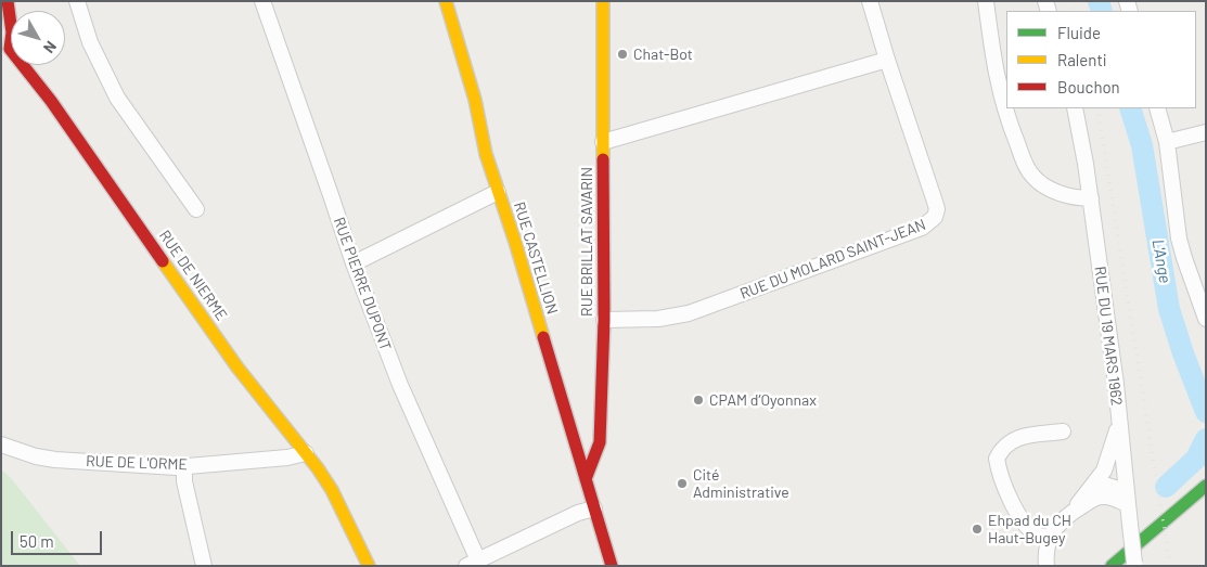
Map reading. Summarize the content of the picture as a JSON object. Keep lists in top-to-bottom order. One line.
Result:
{"streets":{"main road":["RUE BRILLAT SAVARIN","RUE CASTELLION","RUE DE NIERME"],"street":["RUE DU MOLARD SAINT-JEAN","RUE PIERRE DUPONT","RUE DU 19 MARS 1962","RUE DE L'ORME"]},"crossings":[["RUE BRILLAT SAVARIN","RUE CASTELLION"],["RUE BRILLAT SAVARIN","RUE DU MOLARD SAINT-JEAN"],["RUE DE NIERME","RUE DE L'ORME"]],"water":["L'Ange"],"places":["Chat-Bot","CPAM d’Oyonnax","Cité Administrative","Ehpad du CH Haut-Bugey"],"legend":["Fluide","Ralenti","Bouchon"],"scale_bar":"50 m","north":"bottom right"}
